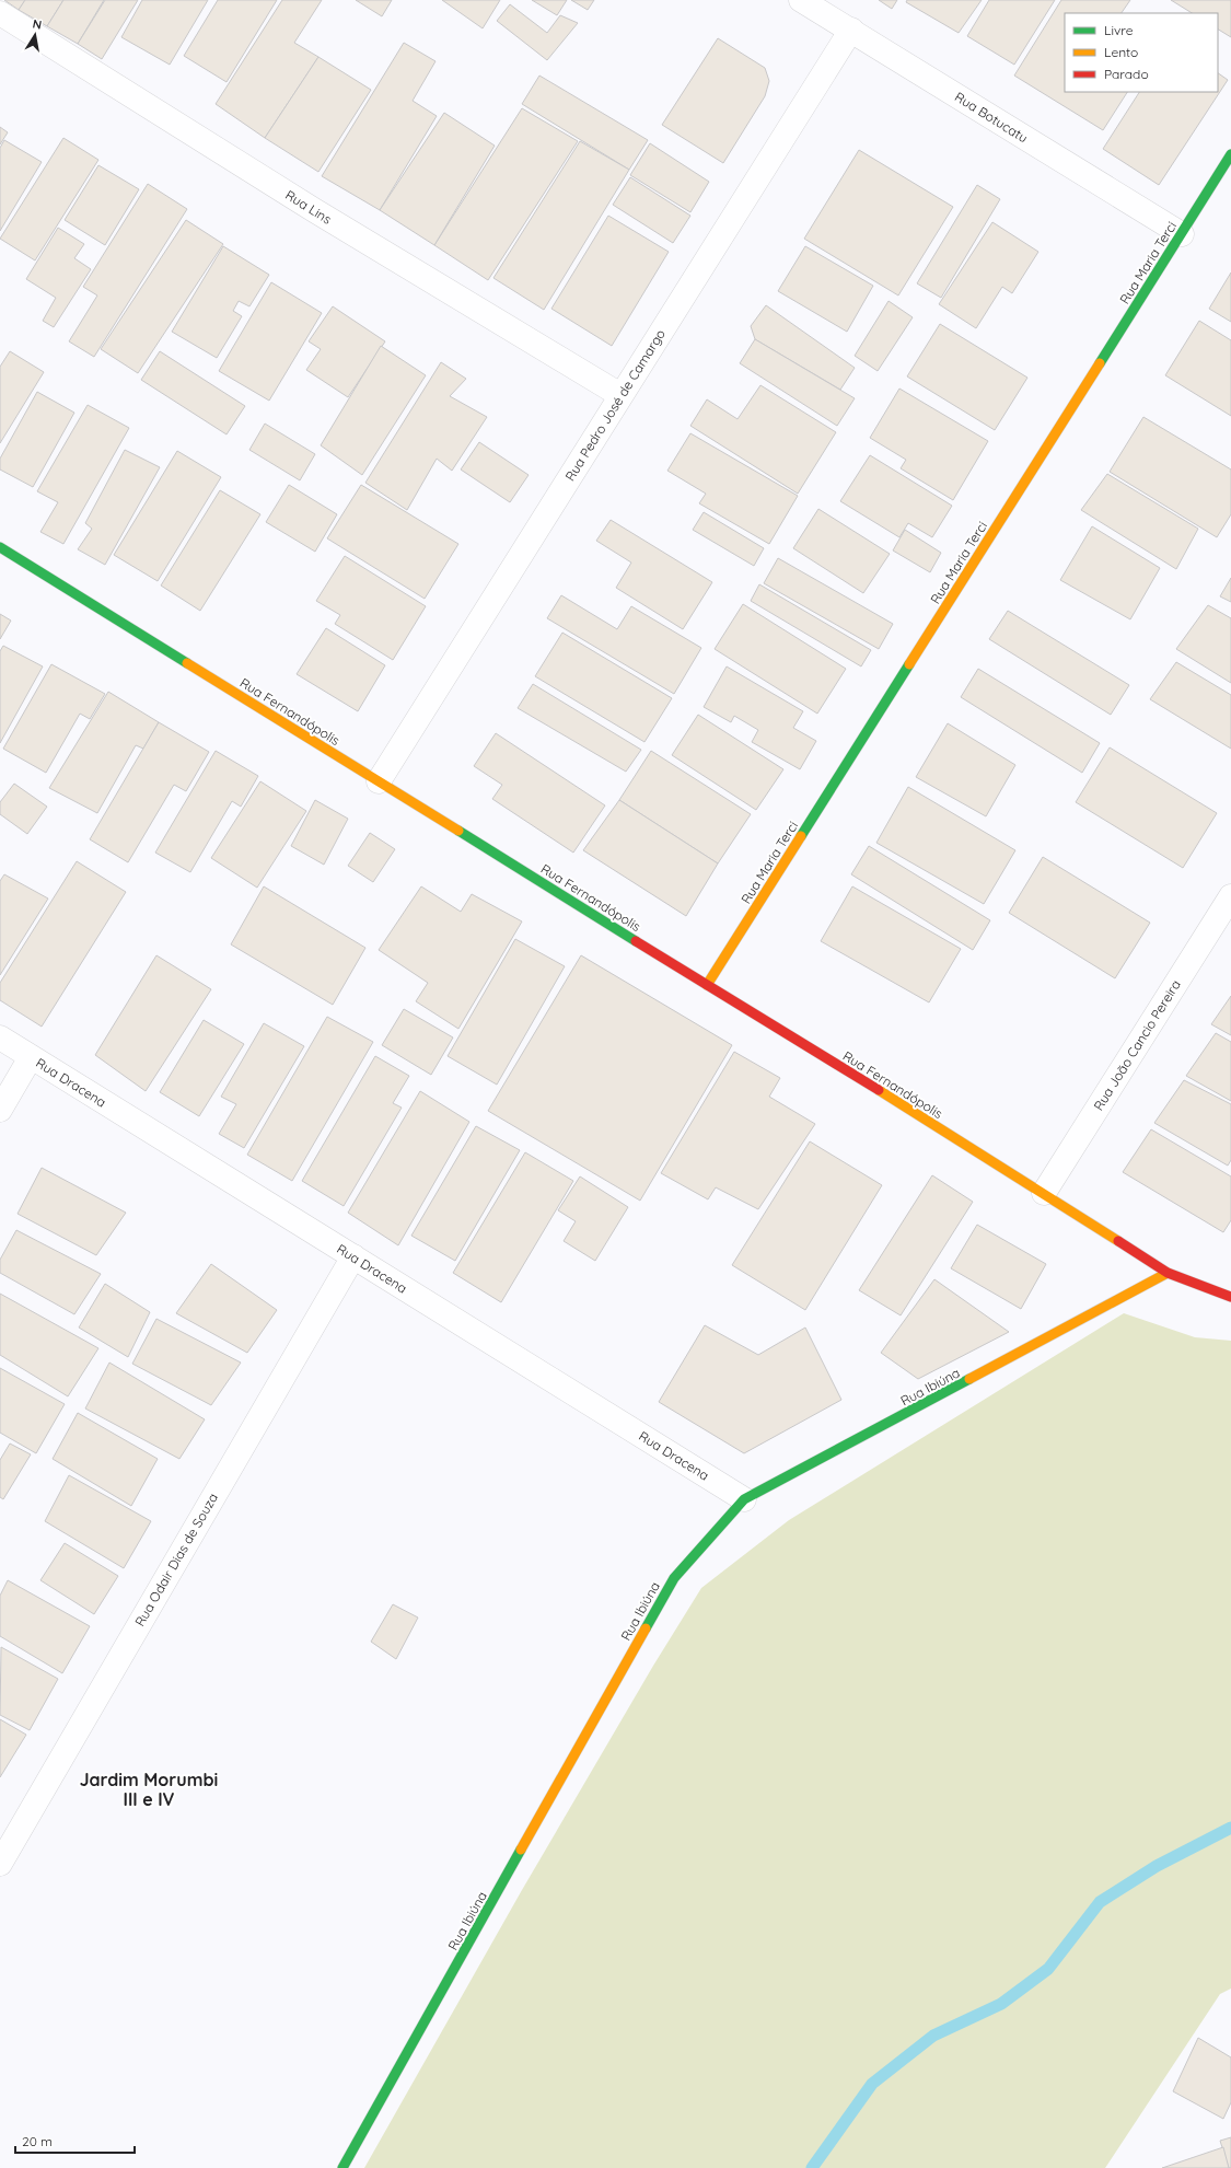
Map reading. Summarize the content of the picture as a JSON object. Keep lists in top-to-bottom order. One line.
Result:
{"streets":{"street":["Rua Botucatu","Rua Lins","Rua Maria Terci","Rua Pedro José de Camargo","Rua Fernandópolis","Rua João Cancio Pereira","Rua Dracena","Rua Ibiúna","Rua Odair Dias de Souza"]},"crossings":[["Rua Botucatu","Rua Maria Terci"],["Rua Botucatu","Rua Pedro José de Camargo"],["Rua Lins","Rua Pedro José de Camargo"],["Rua Maria Terci","Rua Fernandópolis"],["Rua Pedro José de Camargo","Rua Fernandópolis"],["Rua Fernandópolis","Rua João Cancio Pereira"],["Rua Fernandópolis","Rua Ibiúna"],["Rua Dracena","Rua Ibiúna"],["Rua Dracena","Rua Odair Dias de Souza"]],"districts":["Jardim Morumbi III e IV"],"legend":["Livre","Lento","Parado"],"scale_bar":"20 m","north":"top"}
